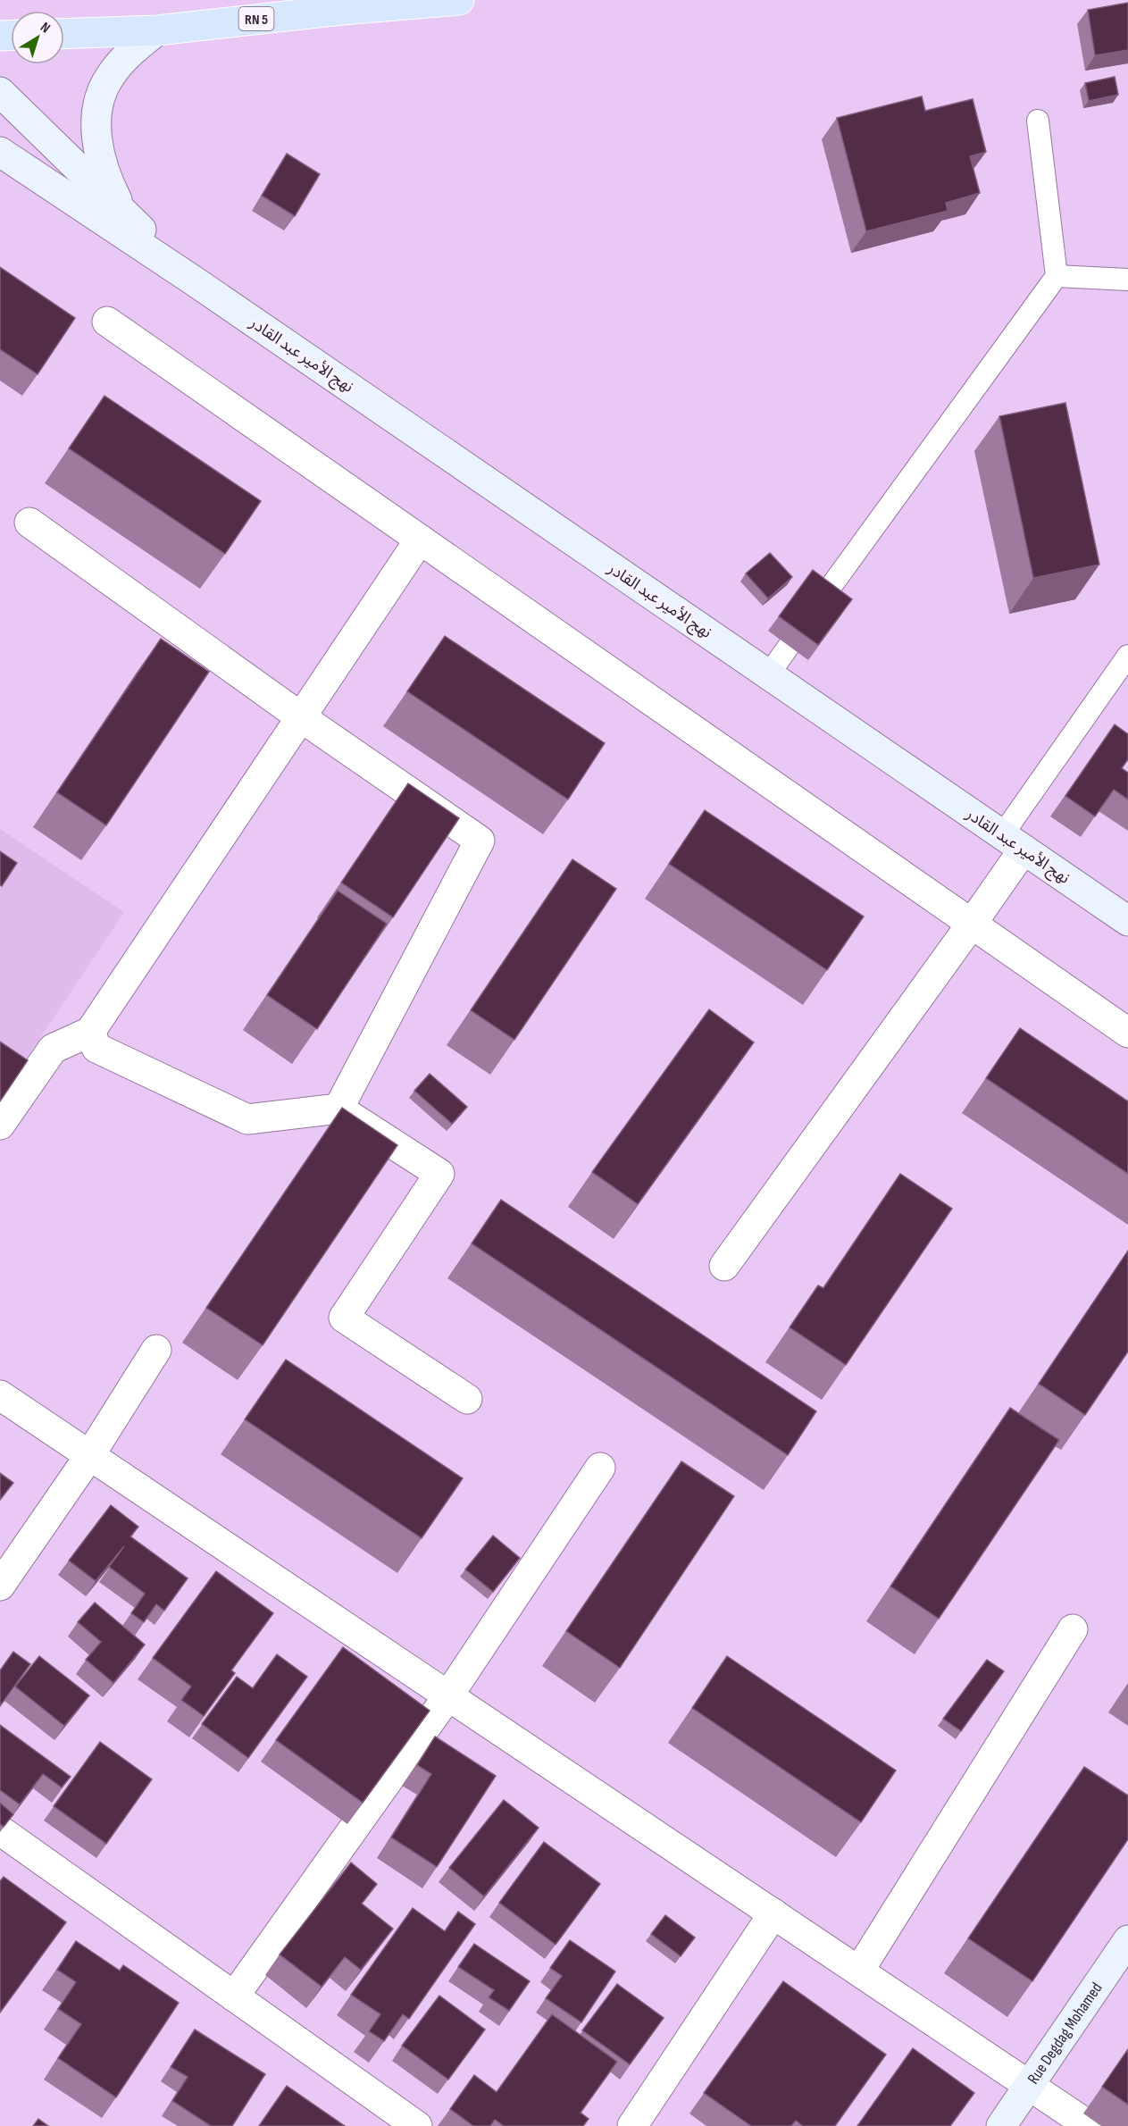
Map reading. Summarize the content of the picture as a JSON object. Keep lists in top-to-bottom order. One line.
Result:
{"streets":{"main road":["RN 5","نهج الأمير عبد القادر","Rue Degdag Mohamed"]},"north":"top right"}
